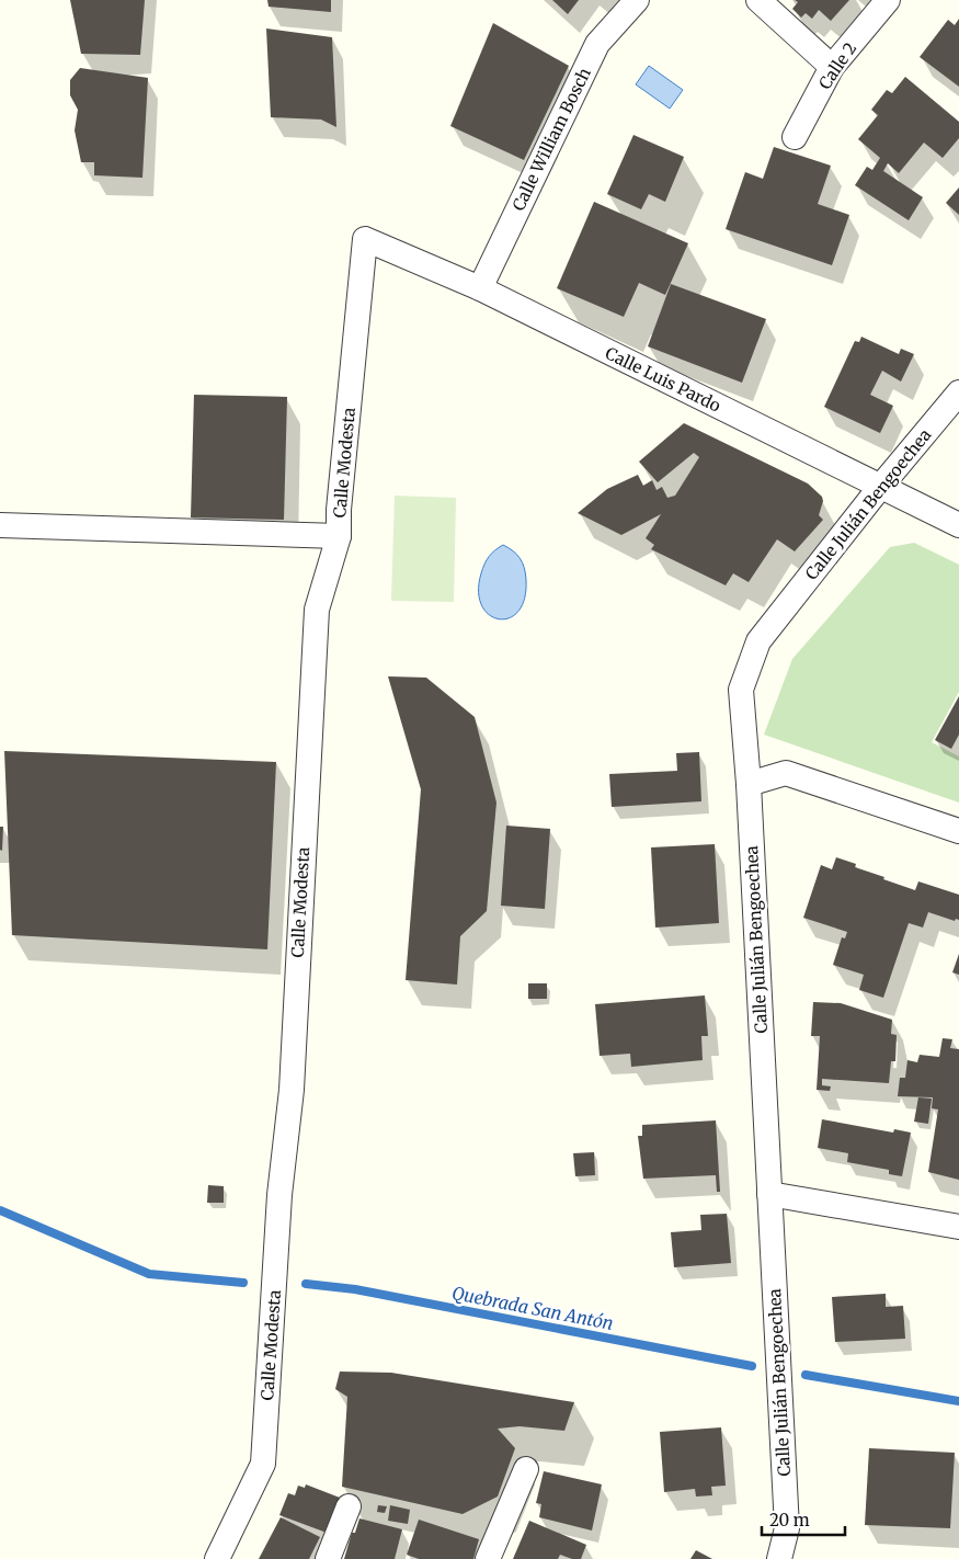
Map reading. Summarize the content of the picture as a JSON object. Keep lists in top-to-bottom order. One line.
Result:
{"streets":{"street":["Calle 2","Calle William Bosch","Calle Luis Pardo","Calle Modesta","Calle Julián Bengoechea"]},"crossings":[["Calle William Bosch","Calle Luis Pardo"],["Calle Luis Pardo","Calle Modesta"],["Calle Luis Pardo","Calle Julián Bengoechea"]],"water":["Quebrada San Antón"],"scale_bar":"20 m"}
